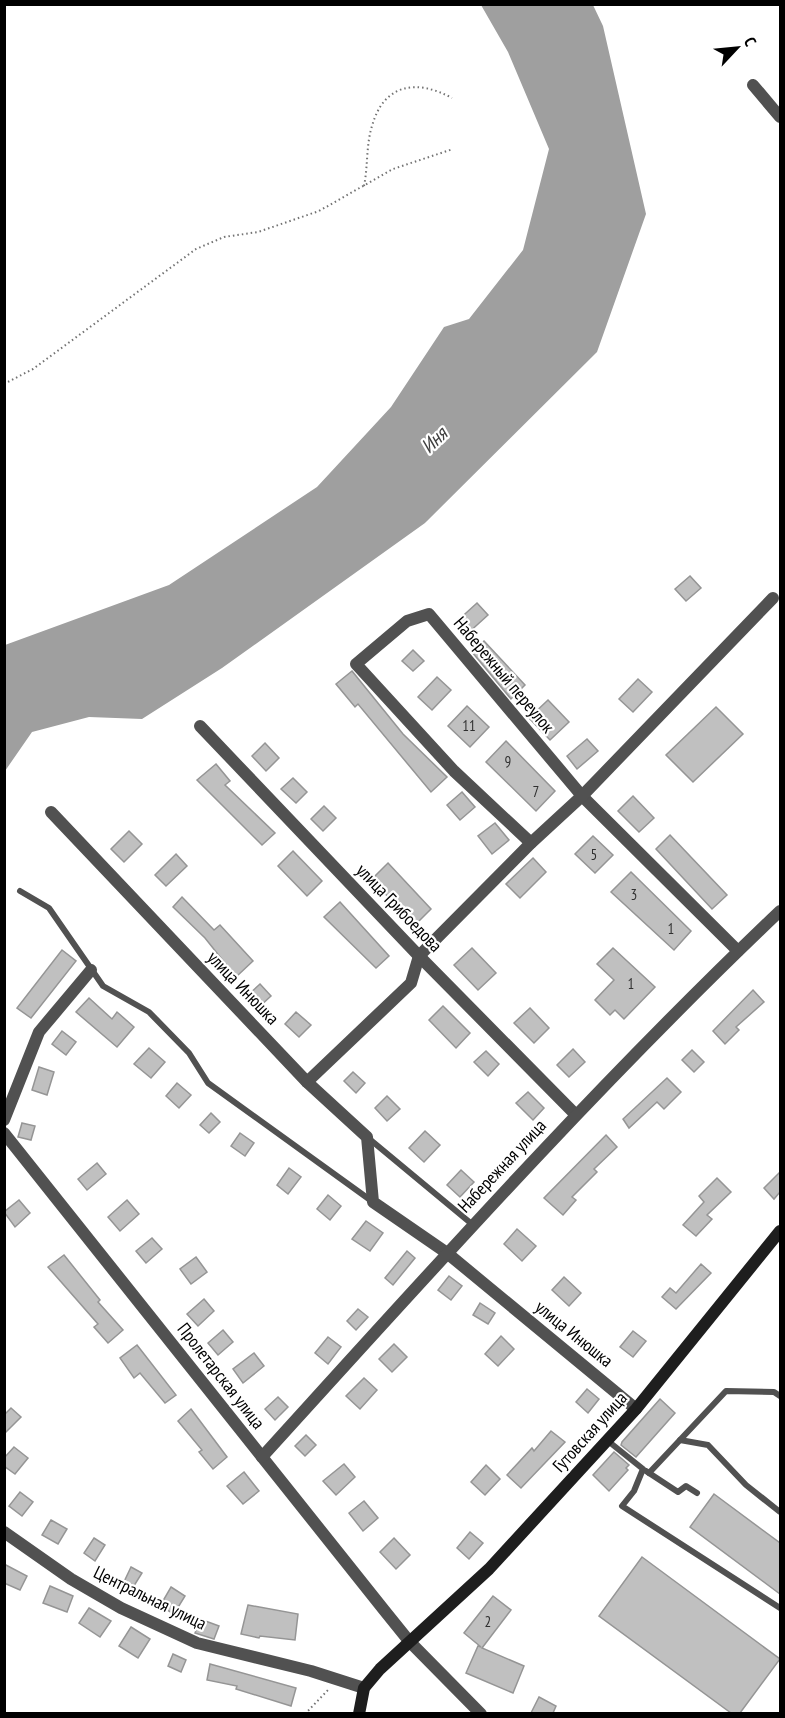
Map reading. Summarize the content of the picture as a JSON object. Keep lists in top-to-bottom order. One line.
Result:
{"streets":{"street":["Набережный переулок","улица Грибоедова","улица Инюшка","Набережная улица","Пролетарская улица","Гутовская улица","Центральная улица"]},"crossings":[["Набережный переулок","Набережная улица"],["улица Грибоедова","Набережная улица"],["улица Инюшка","Набережная улица"],["улица Инюшка","Гутовская улица"],["Набережная улица","Пролетарская улица"],["Пролетарская улица","Гутовская улица"],["Гутовская улица","Центральная улица"]],"water":["Иня"],"house_numbers":["11","9","7","5","3","1","1","2"],"north":"top right"}
